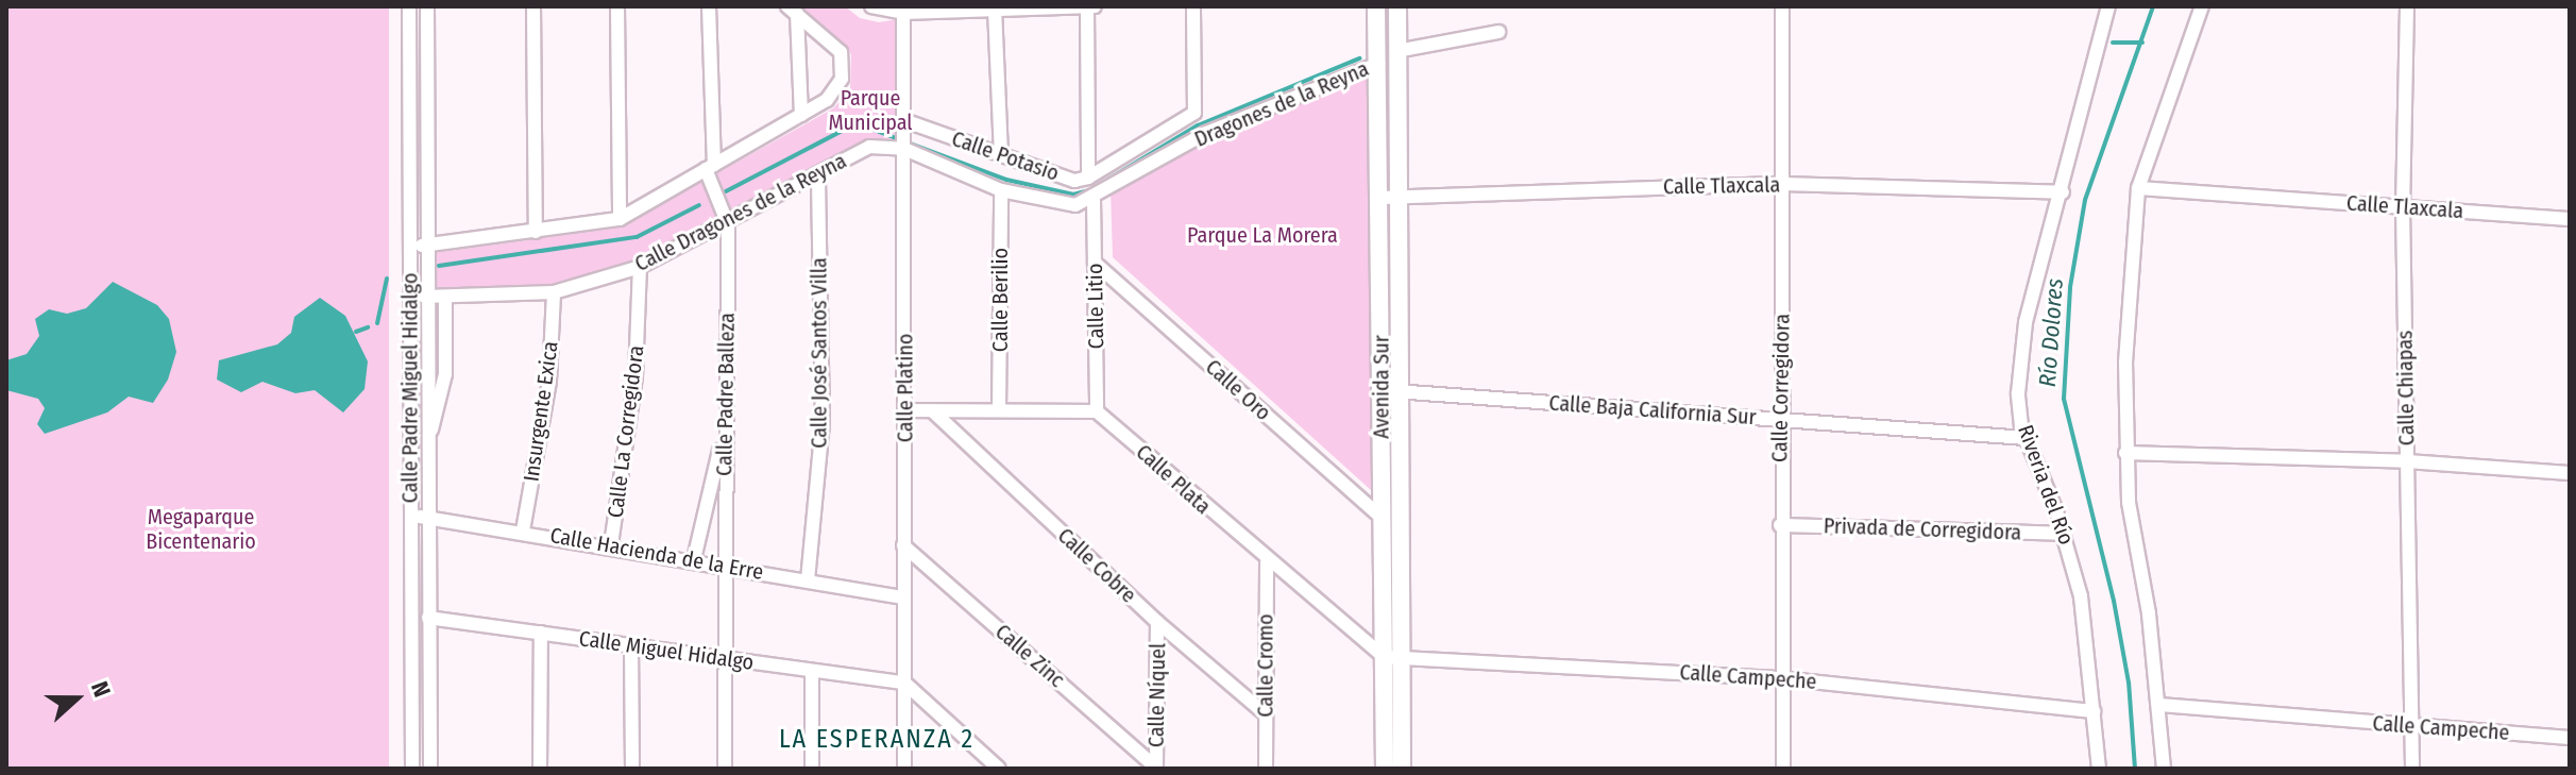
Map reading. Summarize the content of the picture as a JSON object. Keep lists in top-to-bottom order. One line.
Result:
{"streets":{"main road":["Avenida Sur"],"street":["Dragones de la Reyna","Calle Potasio","Calle Tlaxcala","Calle Dragones de la Reyna","Calle Berilio","Calle Litio","Calle José Santos Villa","Calle Padre Miguel Hidalgo","Calle Platino","Calle Corregidora","Calle Chiapas","Calle Oro","Calle Padre Balleza","Calle Baja California Sur","Insurgente Exica","Calle La Corregidora","Calle Plata","Riveria del Río","Privada de Corregidora","Calle Hacienda de la Erre","Calle Cobre","Calle Miguel Hidalgo","Calle Zinc","Calle Cromo","Calle Campeche","Calle Níquel"]},"crossings":[["Dragones de la Reyna","Calle Dragones de la Reyna"],["Dragones de la Reyna","Calle Berilio"],["Dragones de la Reyna","Calle Litio"],["Dragones de la Reyna","Avenida Sur"],["Dragones de la Reyna","Calle Platino"],["Calle Potasio","Calle Platino"],["Calle Tlaxcala","Avenida Sur"],["Calle Tlaxcala","Calle Corregidora"],["Calle Tlaxcala","Calle Chiapas"],["Calle Tlaxcala","Riveria del Río"],["Calle Dragones de la Reyna","Calle José Santos Villa"],["Calle Dragones de la Reyna","Calle Padre Miguel Hidalgo"],["Calle Dragones de la Reyna","Calle Platino"],["Calle Dragones de la Reyna","Calle Padre Balleza"],["Calle Dragones de la Reyna","Insurgente Exica"],["Calle Dragones de la Reyna","Calle La Corregidora"],["Calle Litio","Calle Oro"],["Calle Litio","Calle Plata"],["Calle José Santos Villa","Calle Hacienda de la Erre"],["Avenida Sur","Calle Oro"],["Avenida Sur","Calle Baja California Sur"],["Avenida Sur","Calle Plata"],["Avenida Sur","Calle Campeche"],["Calle Padre Miguel Hidalgo","Calle Hacienda de la Erre"],["Calle Padre Miguel Hidalgo","Calle Miguel Hidalgo"],["Calle Platino","Calle Hacienda de la Erre"],["Calle Platino","Calle Miguel Hidalgo"],["Calle Platino","Calle Zinc"],["Calle Corregidora","Calle Baja California Sur"],["Calle Corregidora","Privada de Corregidora"],["Calle Corregidora","Calle Campeche"],["Calle Chiapas","Calle Campeche"],["Calle Padre Balleza","Calle Hacienda de la Erre"],["Calle Padre Balleza","Calle Miguel Hidalgo"],["Calle Baja California Sur","Riveria del Río"],["Insurgente Exica","Calle Hacienda de la Erre"],["Calle La Corregidora","Calle Hacienda de la Erre"],["Calle Plata","Calle Cromo"],["Calle Plata","Calle Campeche"],["Riveria del Río","Privada de Corregidora"],["Riveria del Río","Calle Campeche"],["Calle Cobre","Calle Cromo"],["Calle Cobre","Calle Níquel"],["Calle Zinc","Calle Níquel"]],"districts":["LA ESPERANZA 2"],"water":["Río Dolores"],"parks":["Parque Municipal","Parque La Morera","Megaparque Bicentenario"],"north":"right"}
